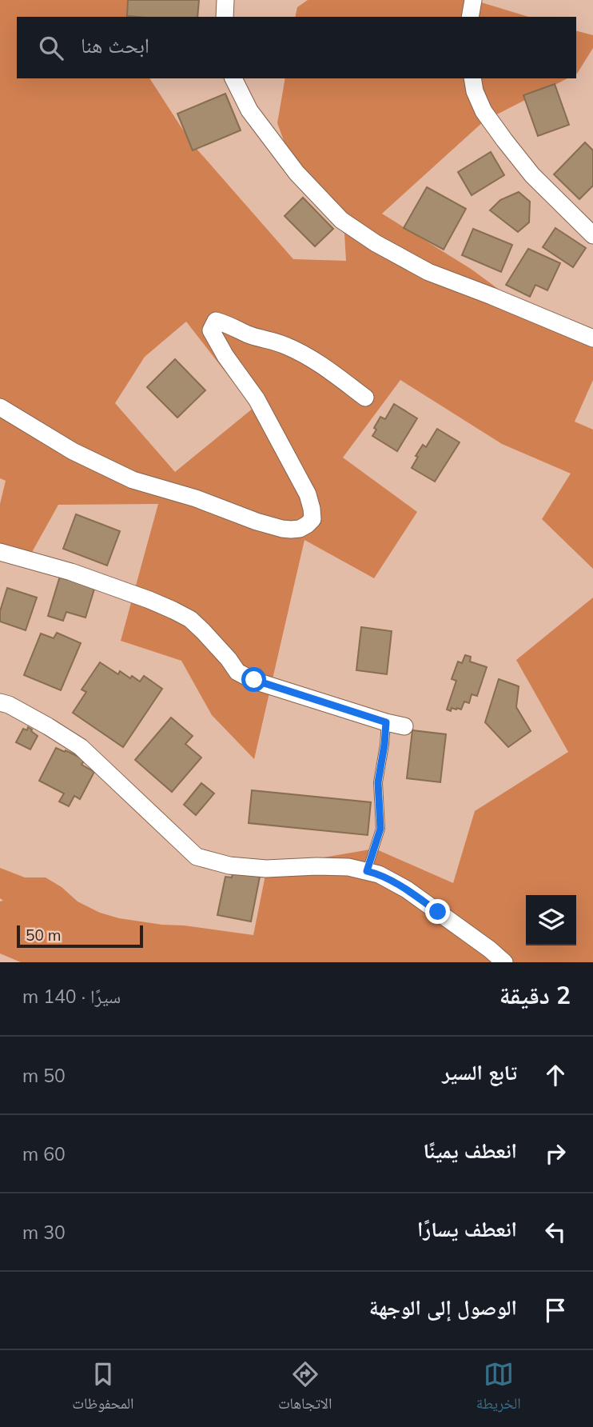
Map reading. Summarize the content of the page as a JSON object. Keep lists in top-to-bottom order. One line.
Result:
{"scale_bar":"50 m","page":{"search":"ابحث هنا","scale":"50 m","heading":["2 دقيقة","سيرًا · 140 m"],"list":[["تابع السير","50 m"],["انعطف يمينًا","60 m"],["انعطف يسارًا","30 m"],"الوصول إلى الوجهة"],"nav":["الخريطة","الاتجاهات","المحفوظات"]}}
